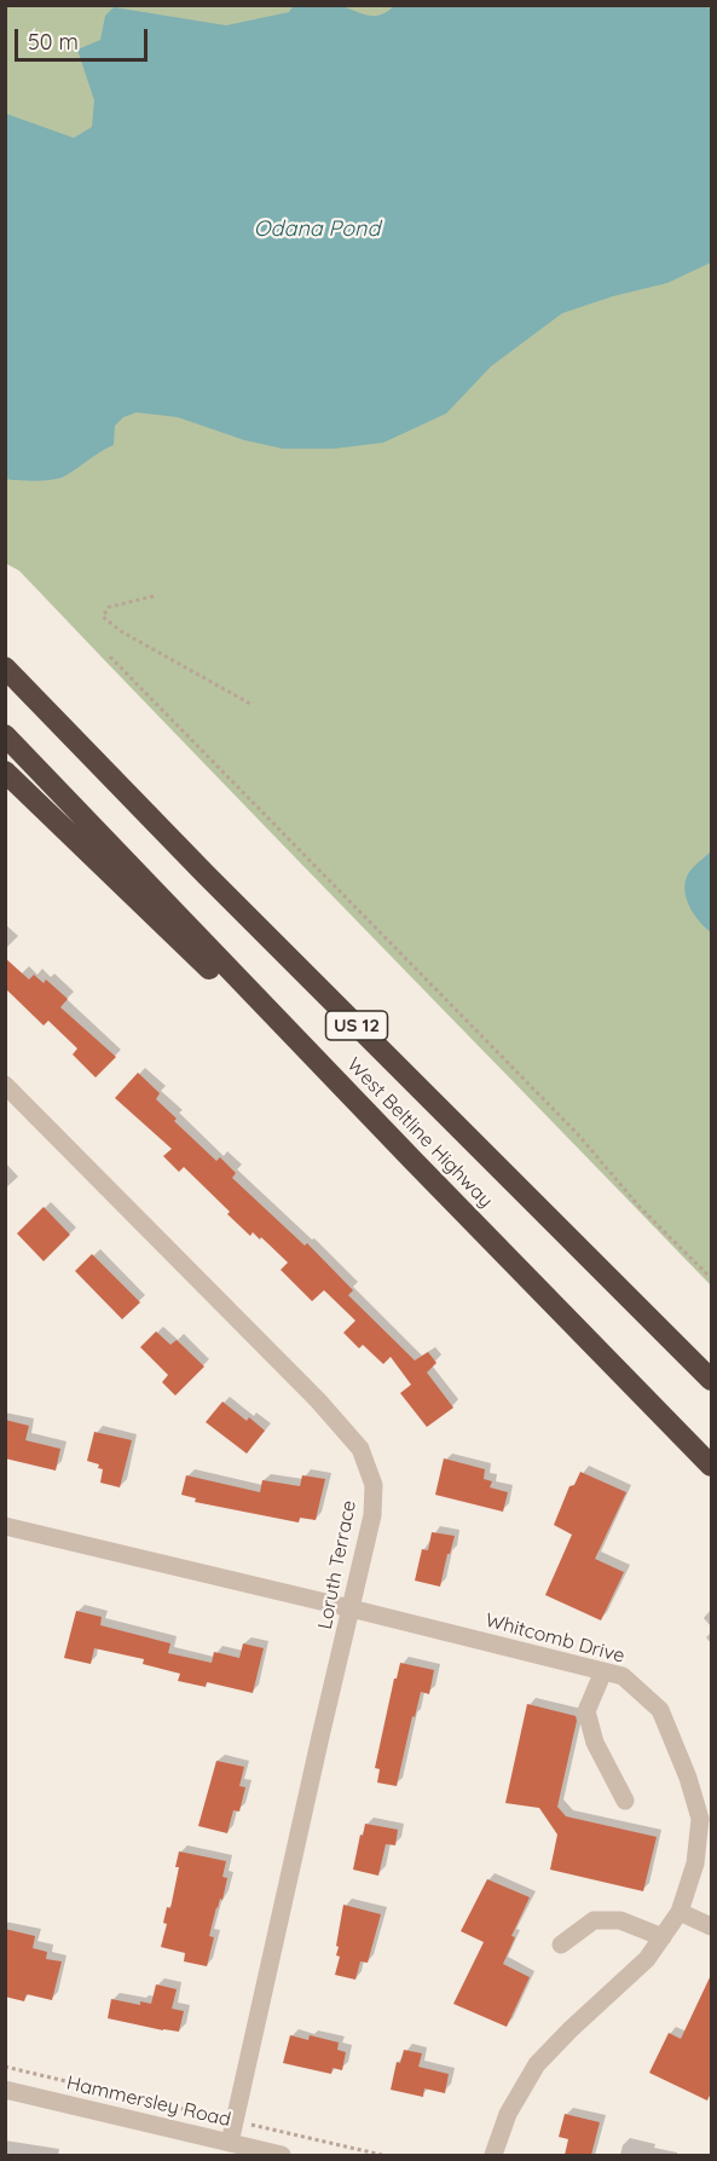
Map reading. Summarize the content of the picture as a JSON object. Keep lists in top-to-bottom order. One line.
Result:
{"streets":{"highway":["US 12","West Beltline Highway"],"street":["Loruth Terrace","Whitcomb Drive","Hammersley Road"]},"crossings":[["Loruth Terrace","Whitcomb Drive"],["Loruth Terrace","Hammersley Road"]],"water":["Odana Pond"],"scale_bar":"50 m"}
